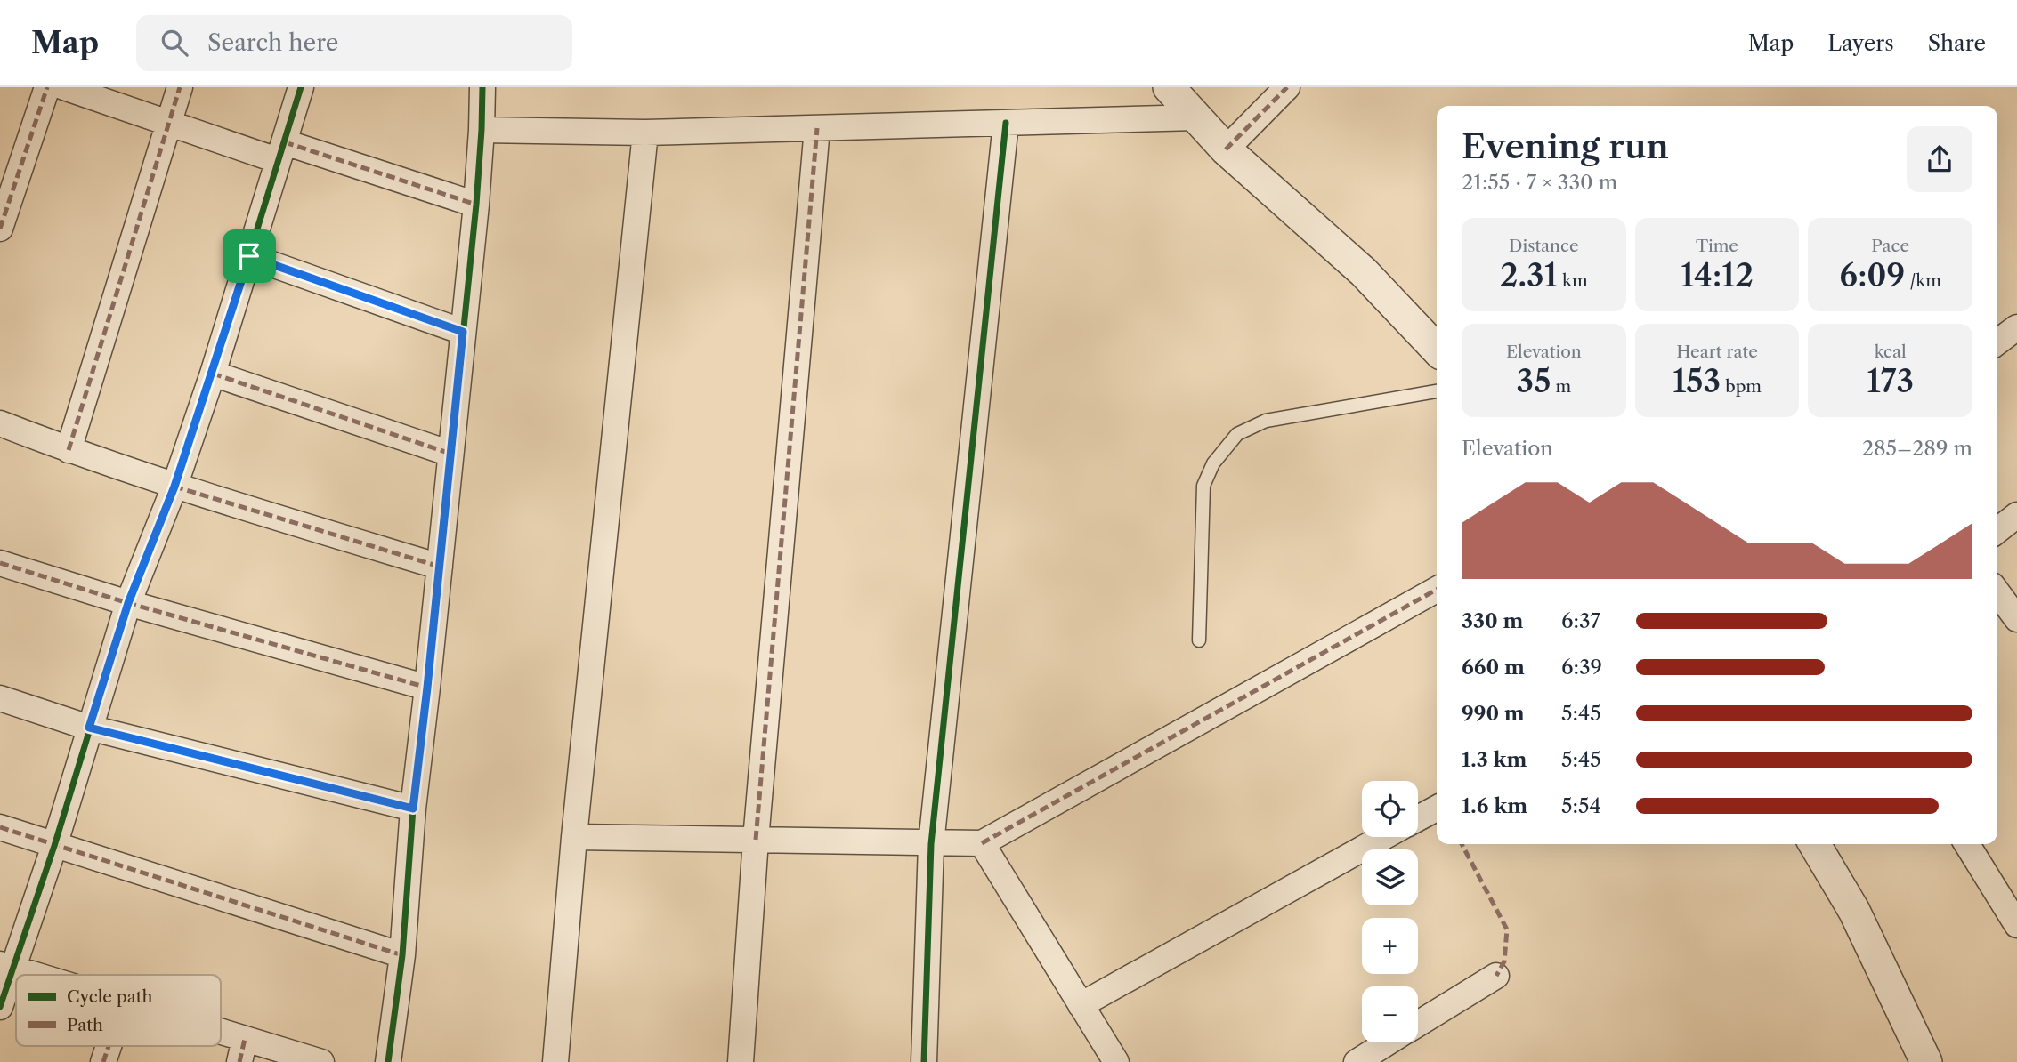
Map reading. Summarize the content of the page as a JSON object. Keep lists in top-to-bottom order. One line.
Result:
{"legend":["Cycle path","Path"],"page":{"header":"Map","search":"Search here","nav":["Map","Layers","Share"],"heading":["Evening run","21:55 · 7 × 330 m"],"stats":[["Distance","2.31 km"],["Time","14:12"],["Pace","6:09 /km"],["Elevation","35 m"],["Heart rate","153 bpm"],["kcal","173"]],"chart":["Elevation","285–289 m"],"list":[{"name":"330 m","note":"6:37"},{"name":"660 m","note":"6:39"},{"name":"990 m","note":"5:45"},{"name":"1.3 km","note":"5:45"},{"name":"1.6 km","note":"5:54"}],"map_buttons":["+","−"]}}
